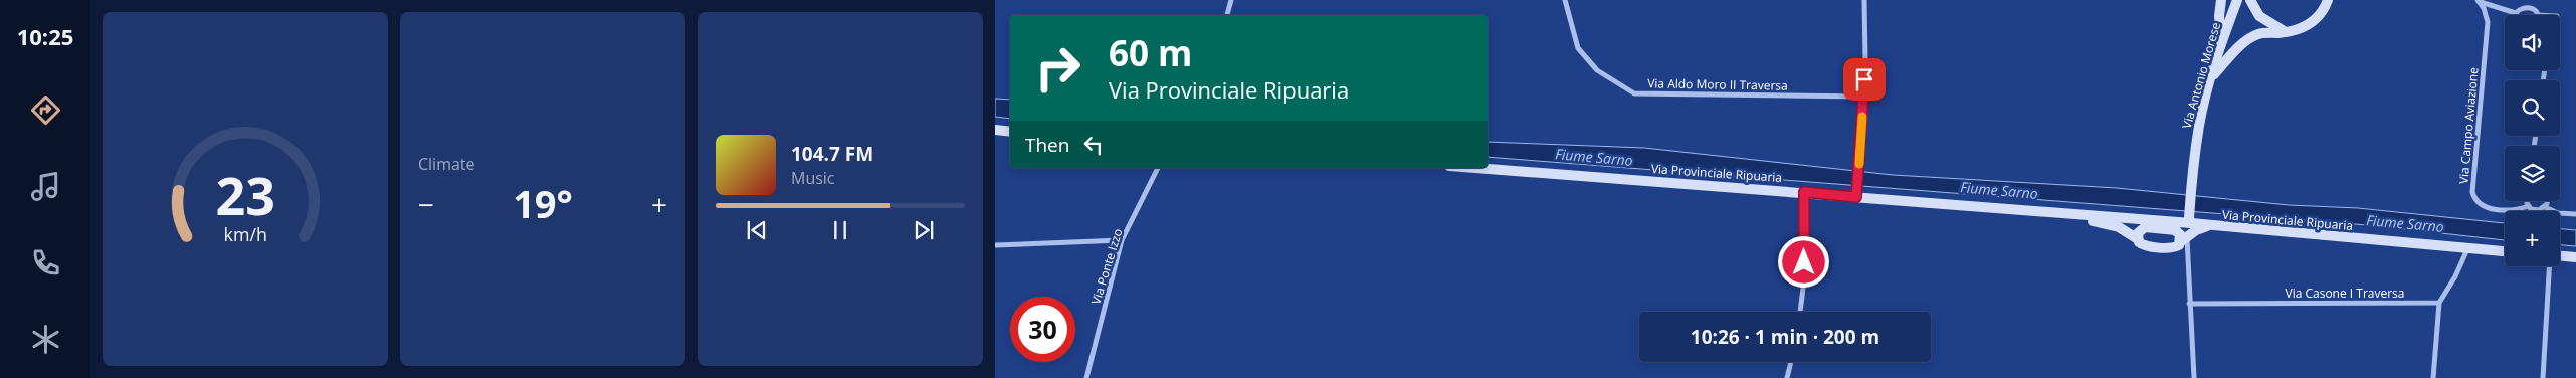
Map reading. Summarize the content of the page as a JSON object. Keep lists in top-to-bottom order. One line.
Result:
{"streets":{"main road":["Via Antonio Morese","Via Provinciale Ripuaria"],"street":["Via Aldo Moro II Traversa","Via Campo Aviazione","Via Ponte Izzo","Via Casone I Traversa"]},"crossings":[["Via Antonio Morese","Via Provinciale Ripuaria"]],"water":["Fiume Sarno"],"page":{"tabs":"10:25","tile":"Climate","map_buttons":"+","turn":["60 m","Via Provinciale Ripuaria"],"then":"Then","song":["104.7 FM","Music"],"heat":["−","19°","+"],"limit":"30","trip":"10:26 · 1 min · 200 m","gauge":["23","km/h"]}}
